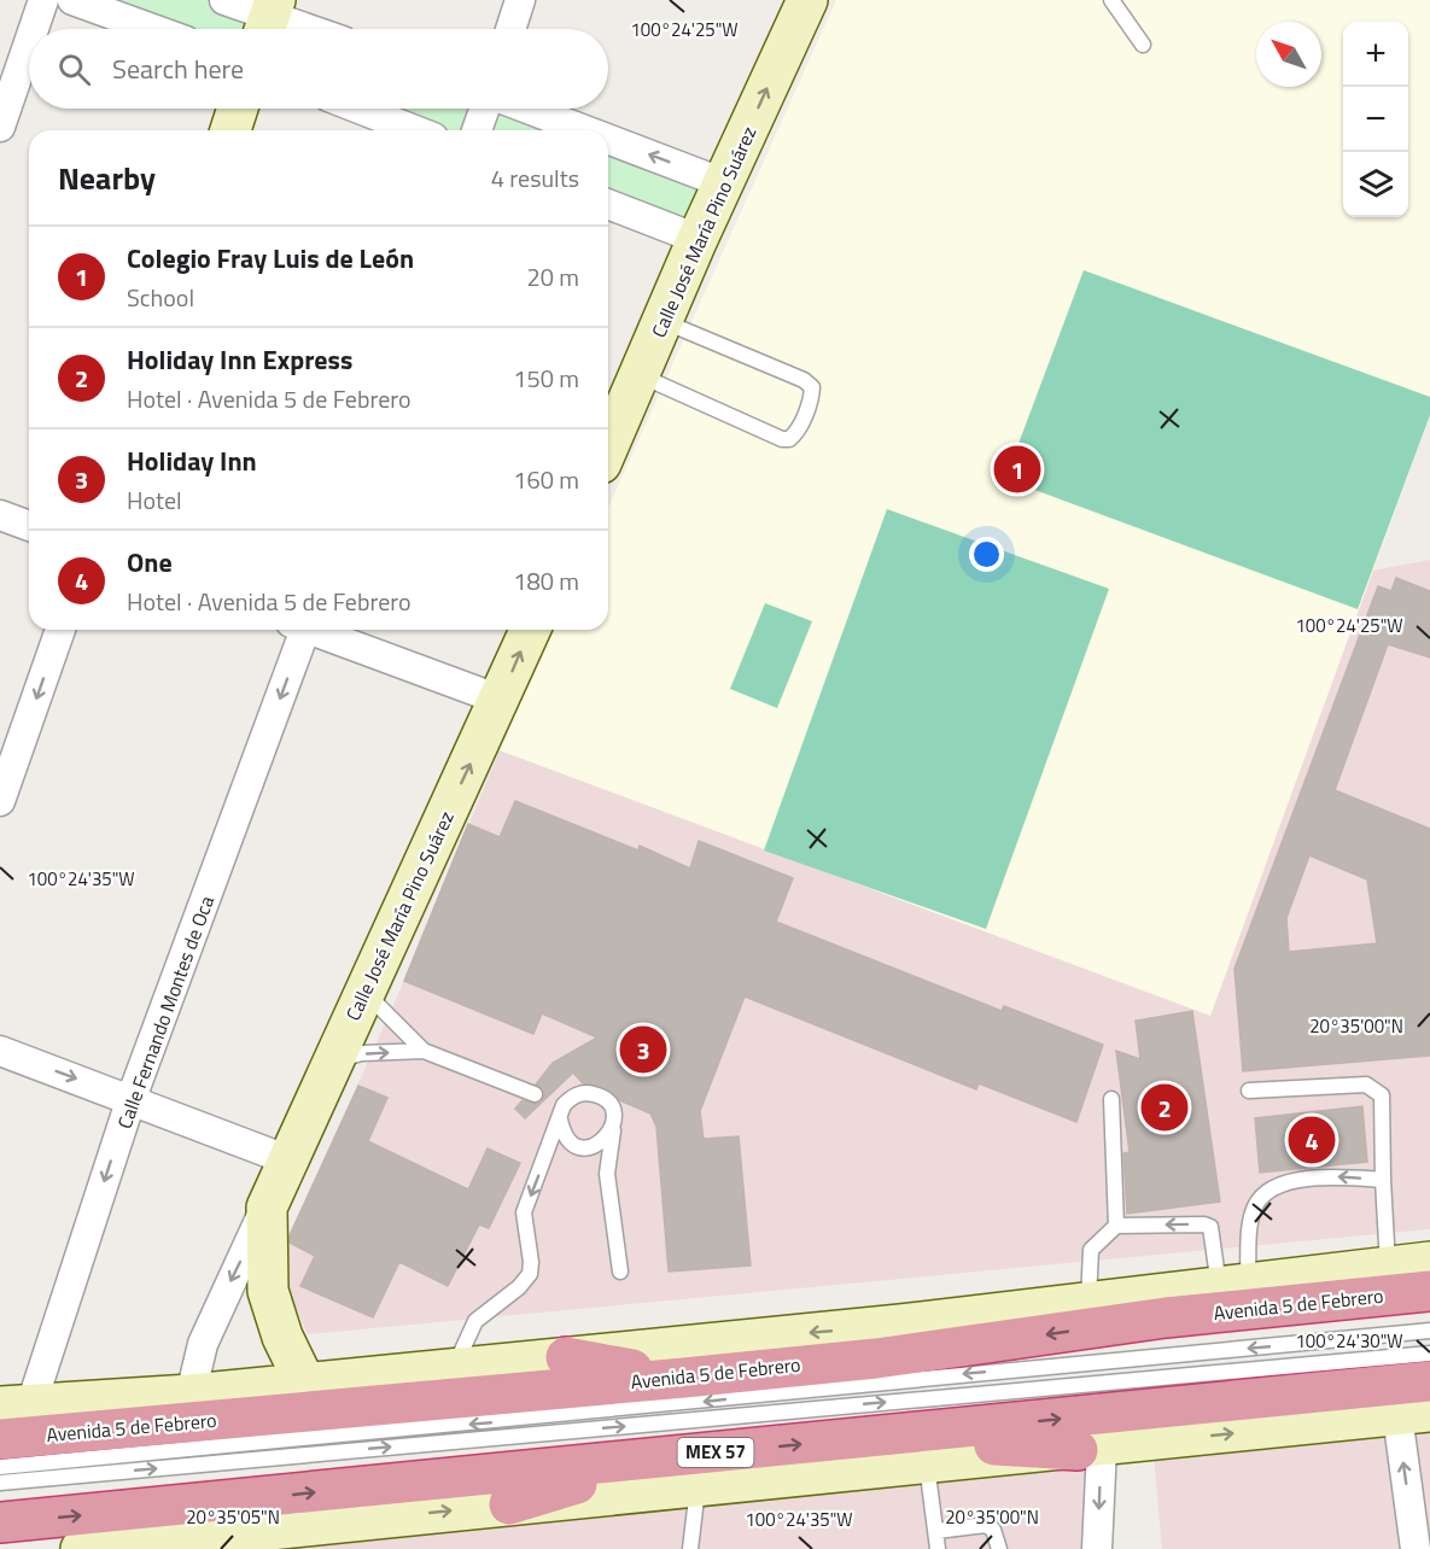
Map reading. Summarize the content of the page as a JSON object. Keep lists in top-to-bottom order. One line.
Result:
{"streets":{"highway":["Avenida 5 de Febrero","MEX 57"],"main road":["Calle José María Pino Suárez"],"street":["Calle Fernando Montes de Oca"]},"crossings":[["Calle José María Pino Suárez","Avenida 5 de Febrero"],["Calle Fernando Montes de Oca","Avenida 5 de Febrero"]],"one_way":["Calle Fernando Montes de Oca"],"north":"top left","page":{"map_buttons":["+","−"],"search":"Search here","heading":["Nearby","4 results"],"list":[{"mark":"1","name":"Colegio Fray Luis de León","note":"School","value":"20 m"},{"mark":"2","name":"Holiday Inn Express","note":"Hotel · Avenida 5 de Febrero","value":"150 m"},{"mark":"3","name":"Holiday Inn","note":"Hotel","value":"160 m"},{"mark":"4","name":"One","note":"Hotel · Avenida 5 de Febrero","value":"180 m"}],"pins":["1","3","2","4"]},"coordinates":["100°24'25\"W","100°24'35\"W","20°35'00\"N","100°24'30\"W","20°35'05\"N"]}
